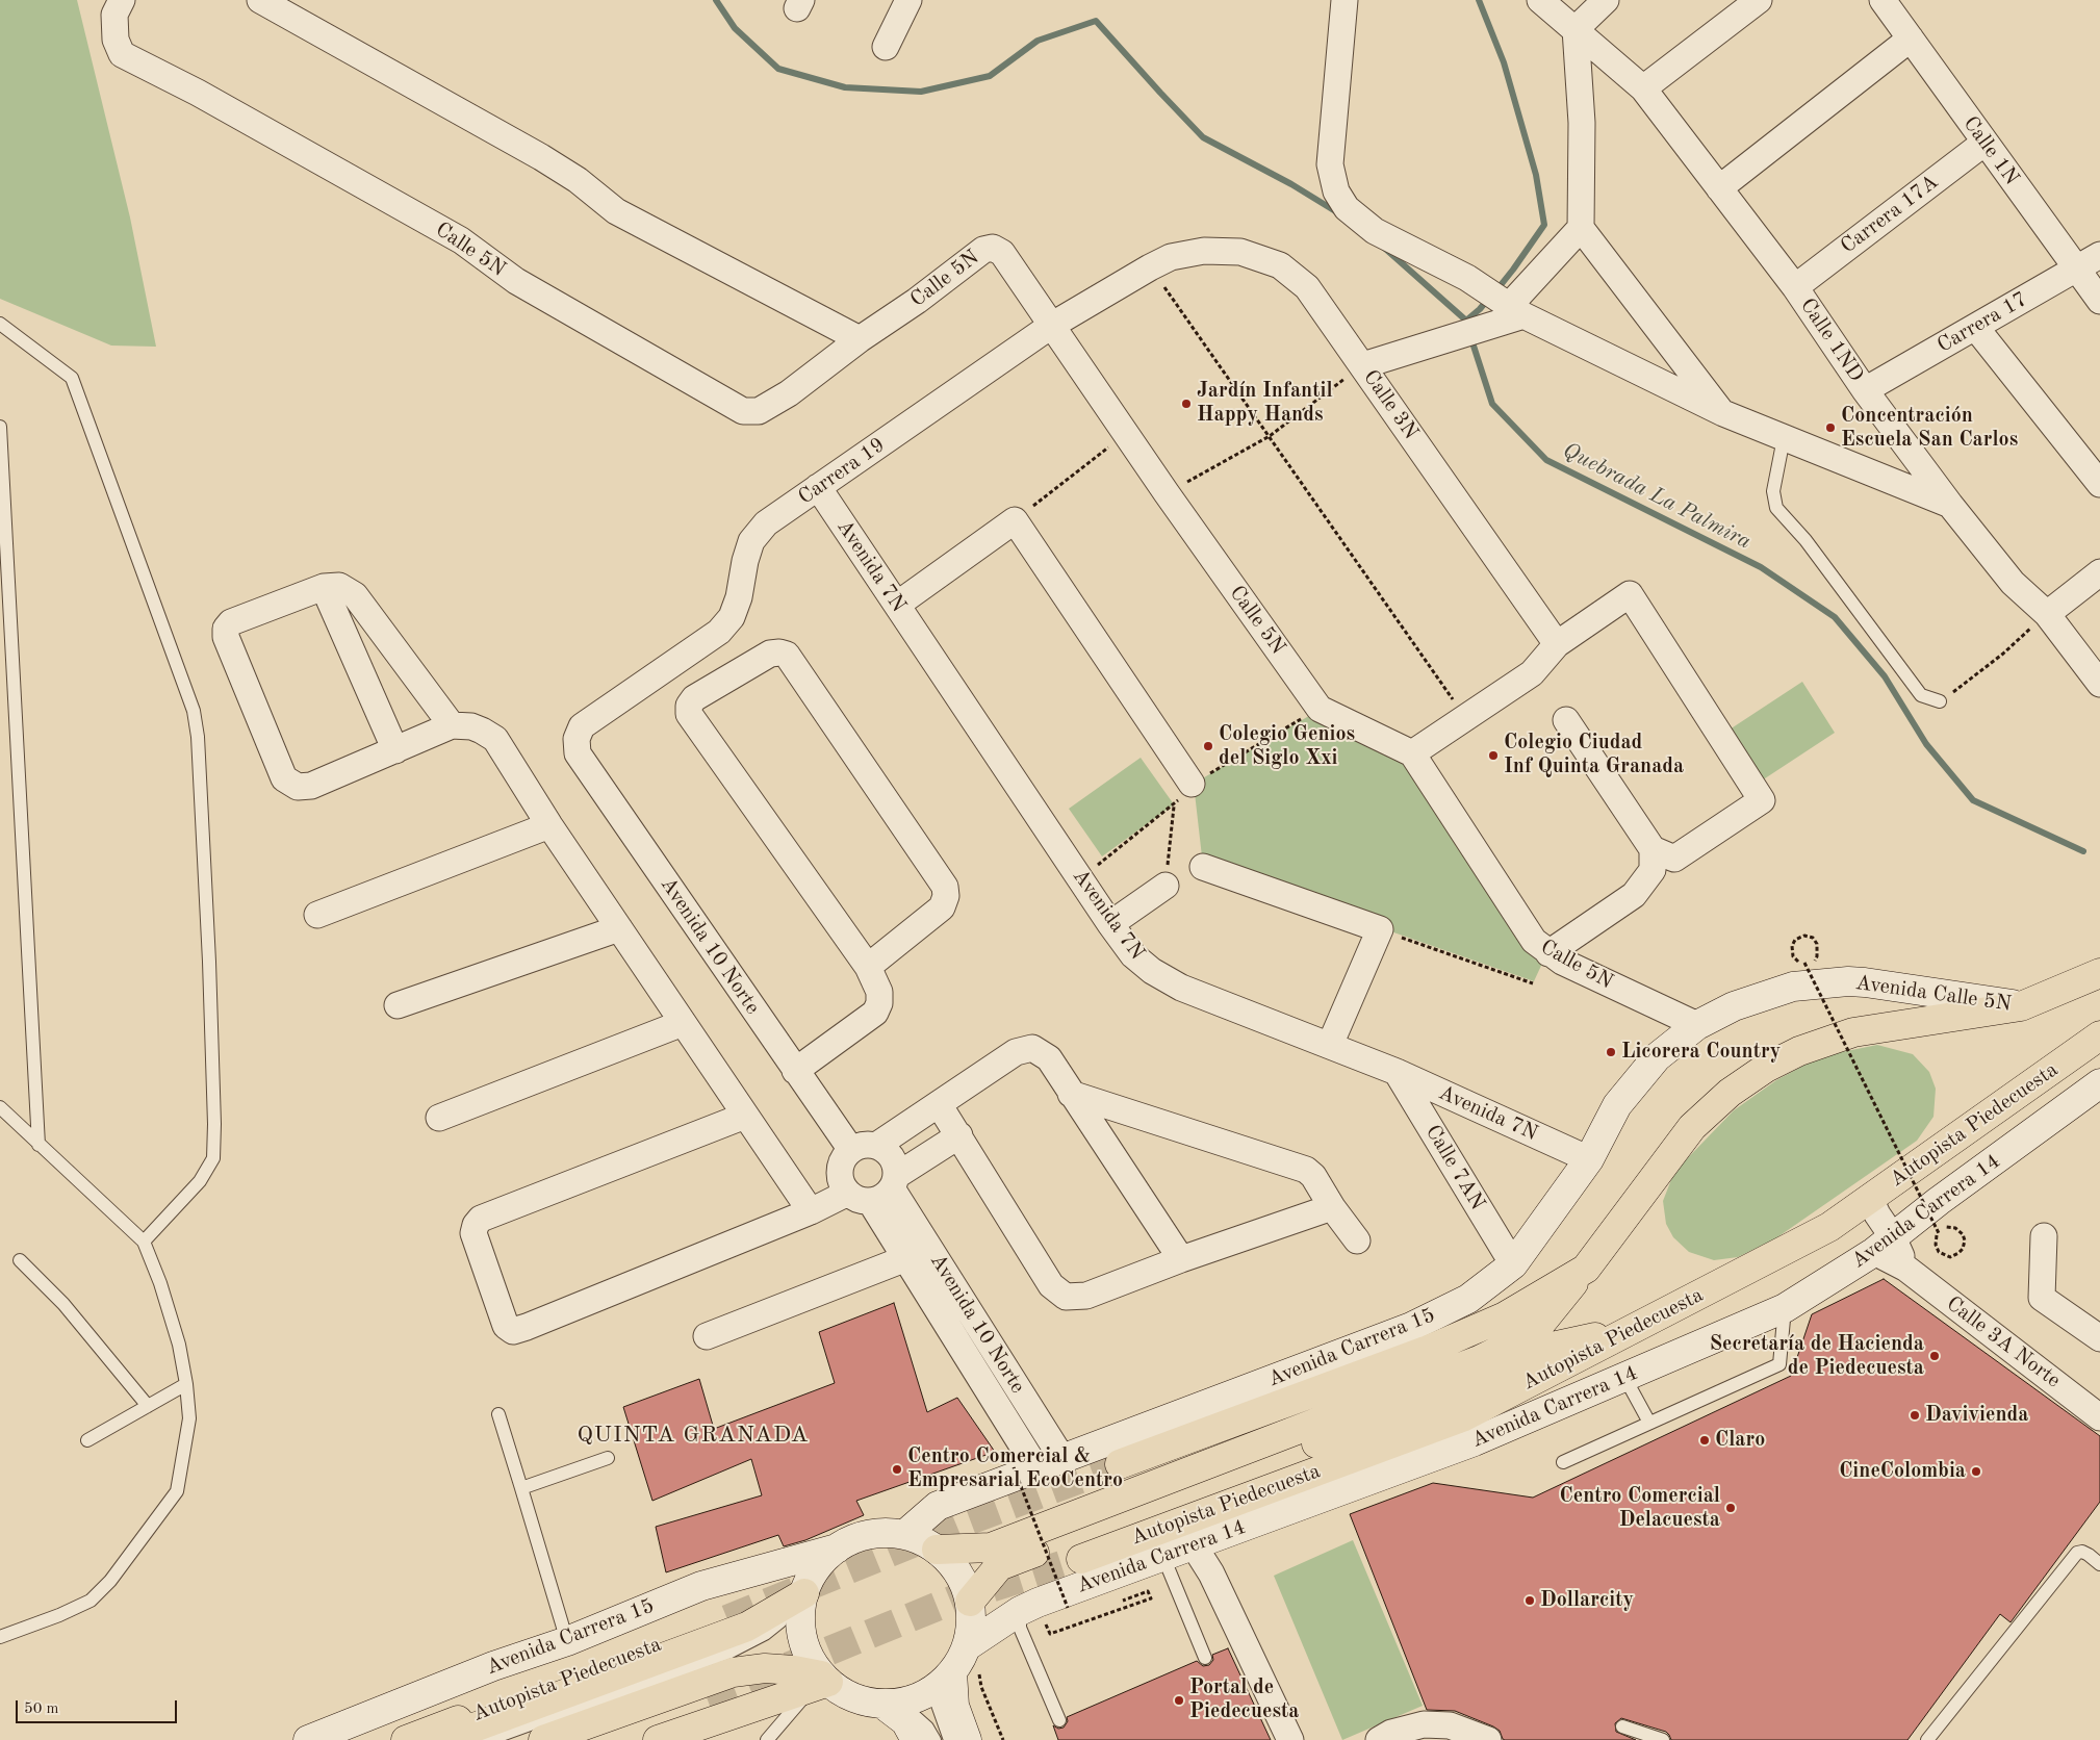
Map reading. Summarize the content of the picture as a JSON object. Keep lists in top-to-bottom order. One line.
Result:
{"streets":{"highway":["Autopista Piedecuesta"],"street":["Calle 1N","Carrera 17A","Calle 5N","Carrera 17","Calle 1ND","Calle 3N","Carrera 19","Avenida 7N","Avenida 10 Norte","Avenida Calle 5N","Calle 7AN","Avenida Carrera 14","Calle 3A Norte","Avenida Carrera 15"]},"crossings":[["Calle 1N","Carrera 17A"],["Calle 1N","Carrera 17"],["Carrera 17A","Calle 1ND"],["Calle 5N","Carrera 19"],["Calle 5N","Avenida Calle 5N"],["Calle 5N","Avenida Carrera 15"],["Carrera 17","Calle 1ND"],["Calle 3N","Carrera 19"],["Carrera 19","Avenida 7N"],["Carrera 19","Avenida 10 Norte"],["Avenida 7N","Calle 7AN"],["Avenida 7N","Avenida Carrera 15"],["Avenida 10 Norte","Avenida Carrera 15"],["Avenida Calle 5N","Avenida Carrera 15"],["Autopista Piedecuesta","Calle 3A Norte"],["Calle 7AN","Avenida Carrera 15"],["Avenida Carrera 14","Calle 3A Norte"],["Avenida Carrera 14","Avenida Carrera 15"]],"districts":["QUINTA GRANADA"],"water":["Quebrada La Palmira"],"places":["Jardín Infantil Happy Hands","Concentración Escuela San Carlos","Colegio Genios del Siglo Xxi","Colegio Ciudad Inf Quinta Granada","Licorera Country","Secretaría de Hacienda de Piedecuesta","Davivienda","Claro","Centro Comercial & Empresarial EcoCentro","CineColombia","Centro Comercial Delacuesta","Dollarcity","Portal de Piedecuesta"],"scale_bar":"50 m"}
